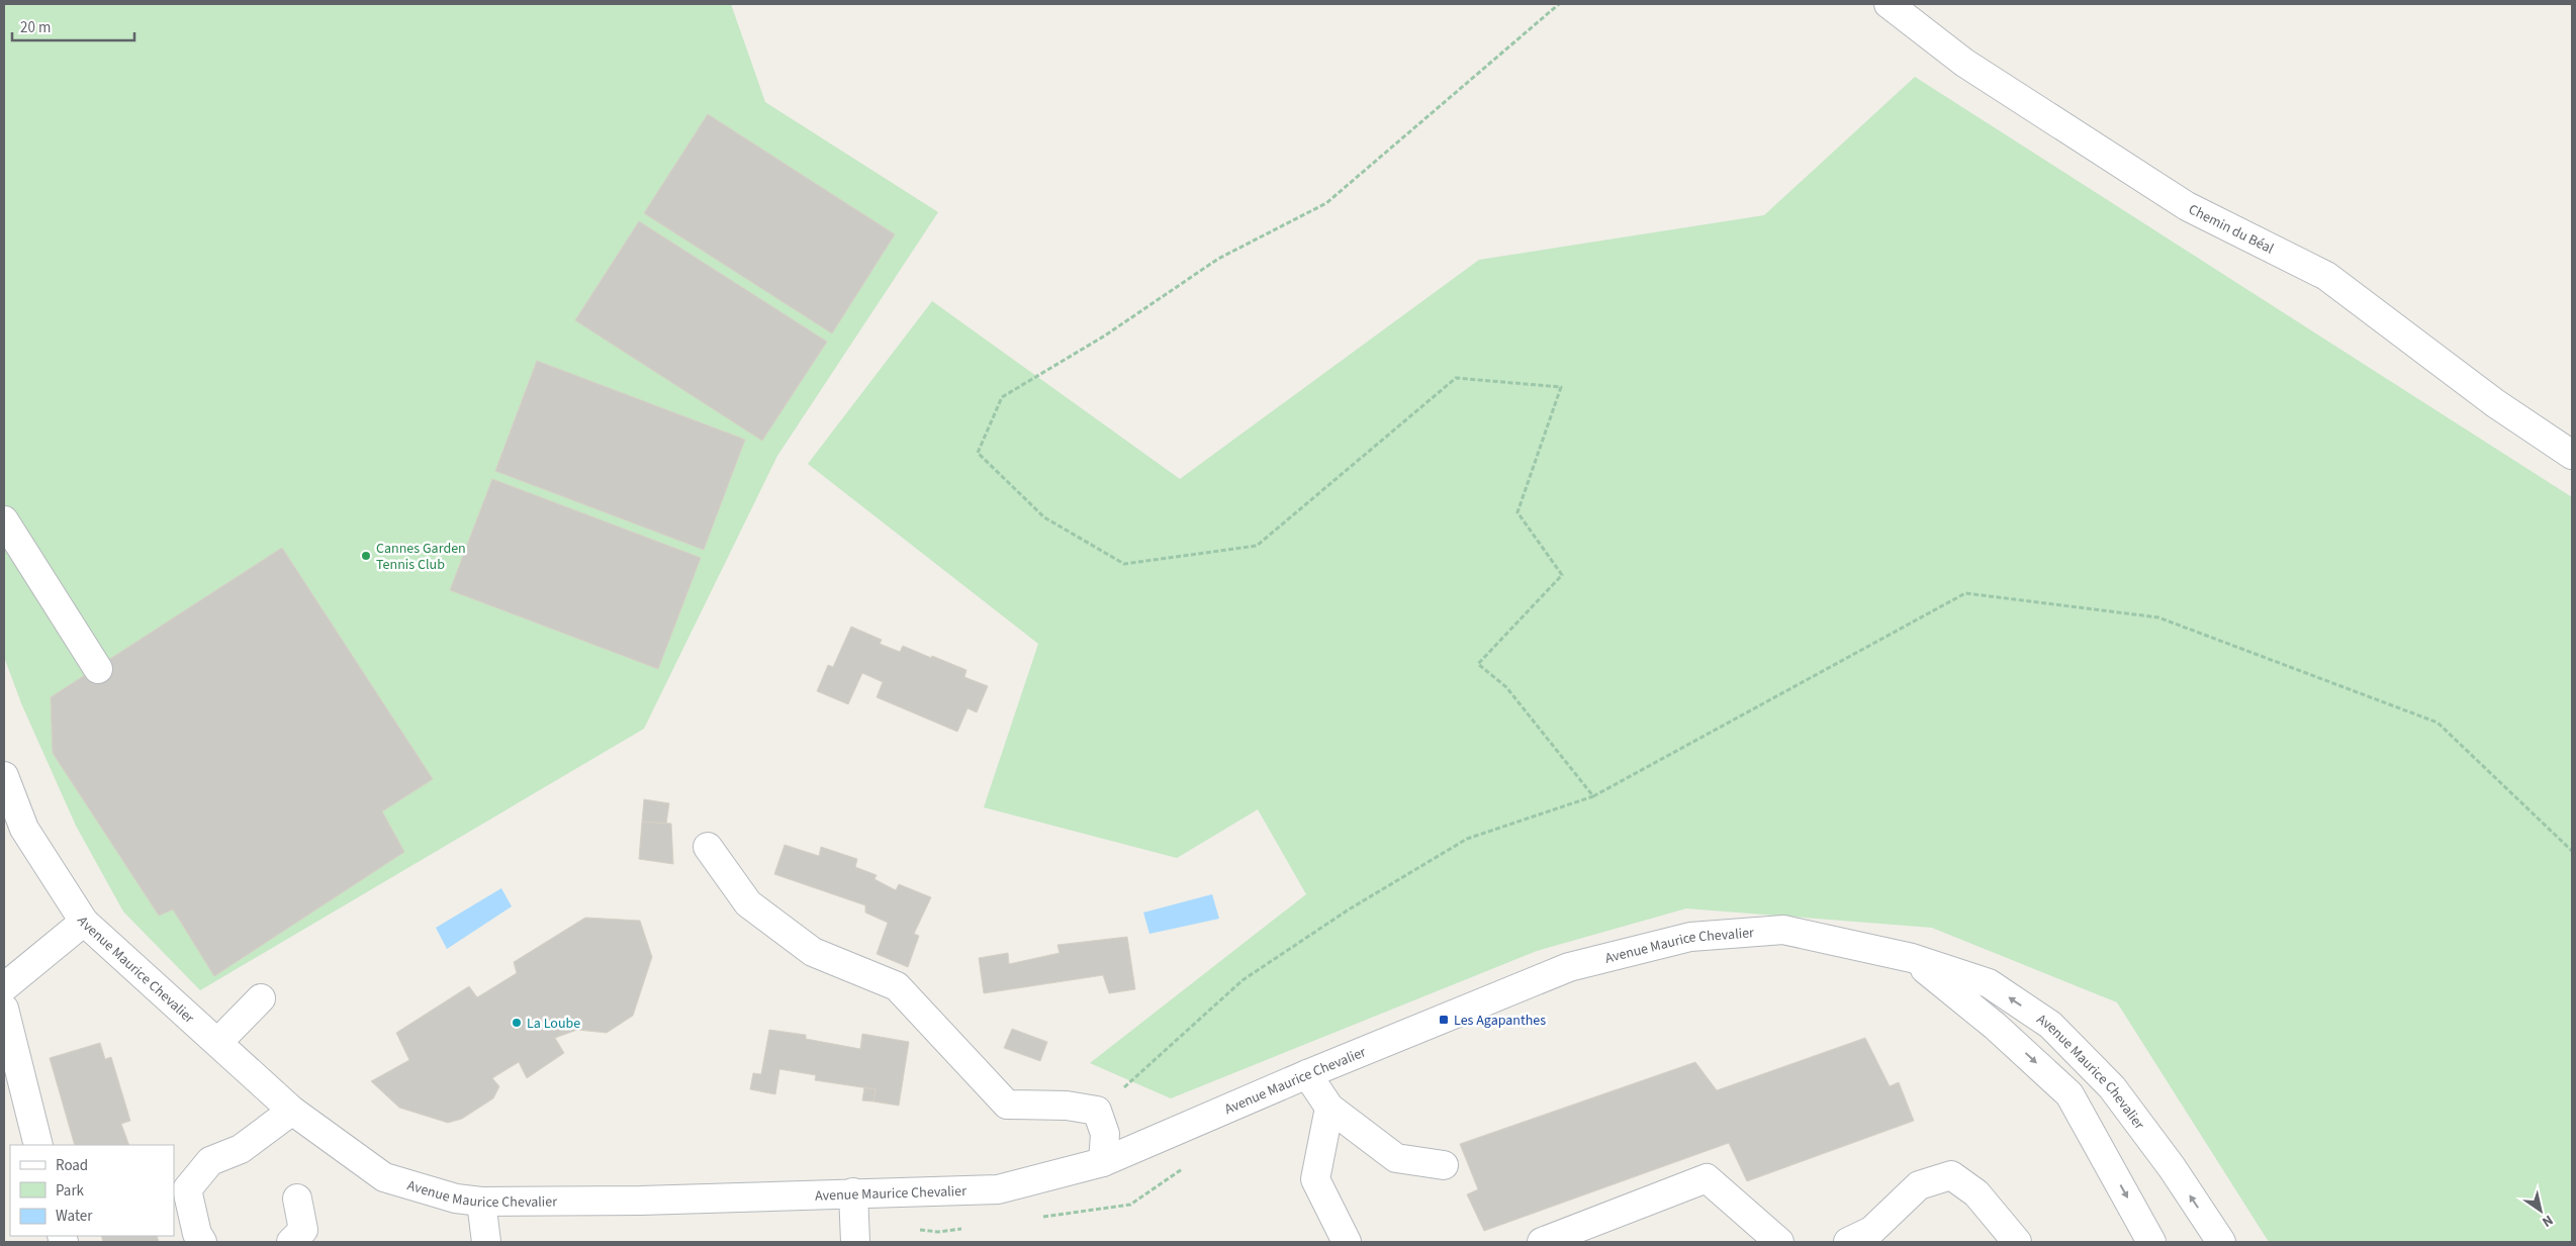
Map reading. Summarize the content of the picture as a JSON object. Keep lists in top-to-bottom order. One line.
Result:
{"streets":{"street":["Chemin du Béal","Avenue Maurice Chevalier"]},"places":{"other":["Cannes Garden Tennis Club","La Loube"],"transit":["Les Agapanthes"]},"legend":["Road","Park","Water"],"scale_bar":"20 m","north":"bottom right"}
